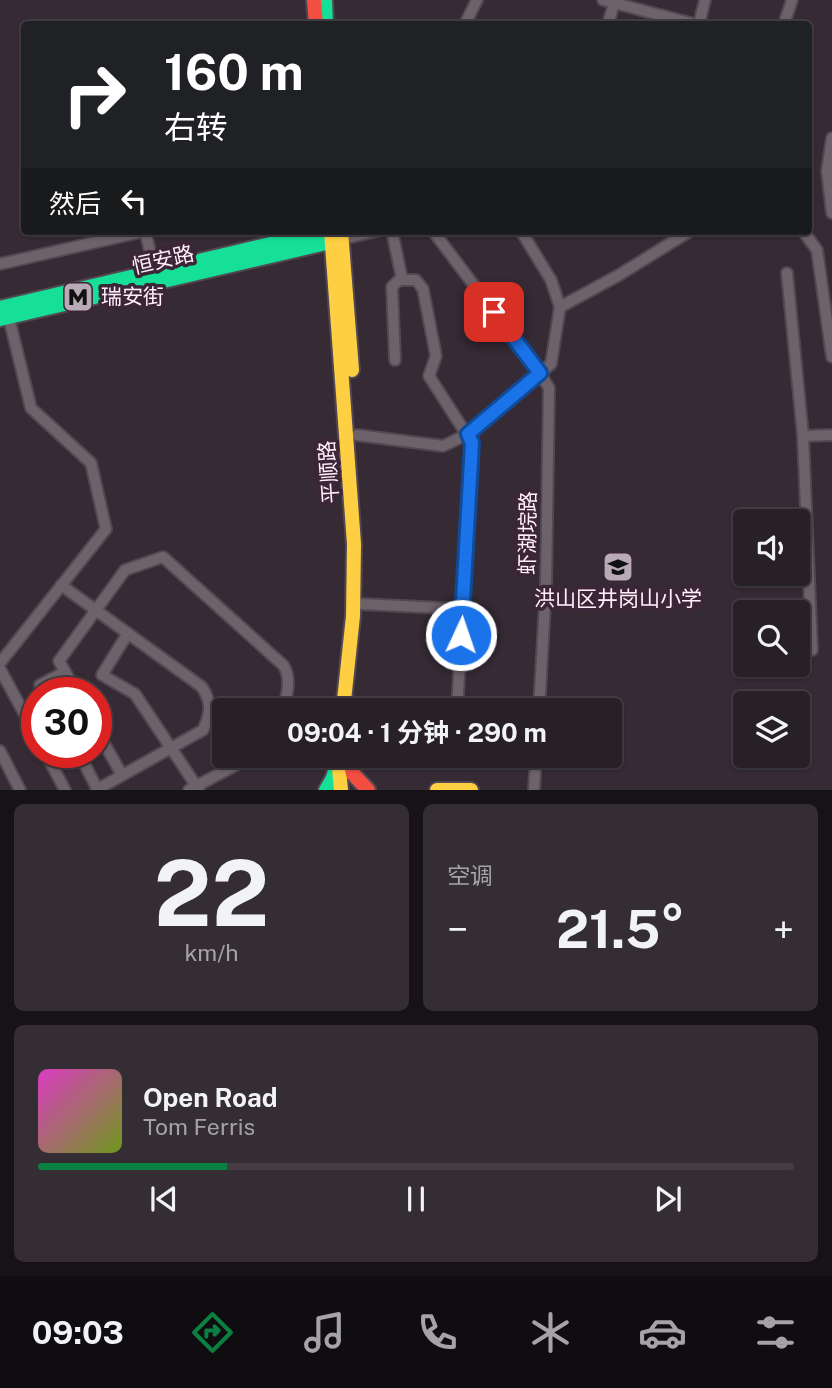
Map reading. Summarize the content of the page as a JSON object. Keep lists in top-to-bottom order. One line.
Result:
{"streets":{"main road":["恒安路","平顺路"],"street":["虾湖垸路"]},"crossings":[["恒安路","平顺路"]],"places":{"metro station":["瑞安街"],"school or university":["洪山区井岗山小学"]},"page":{"turn":["160 m","右转"],"then":"然后","limit":"30","trip":"09:04 · 1 分钟 · 290 m","tile":[["22","km/h"],"空调"],"heat":["−","21.5°","+"],"song":["Open Road","Tom Ferris"],"tabs":"09:03"}}
